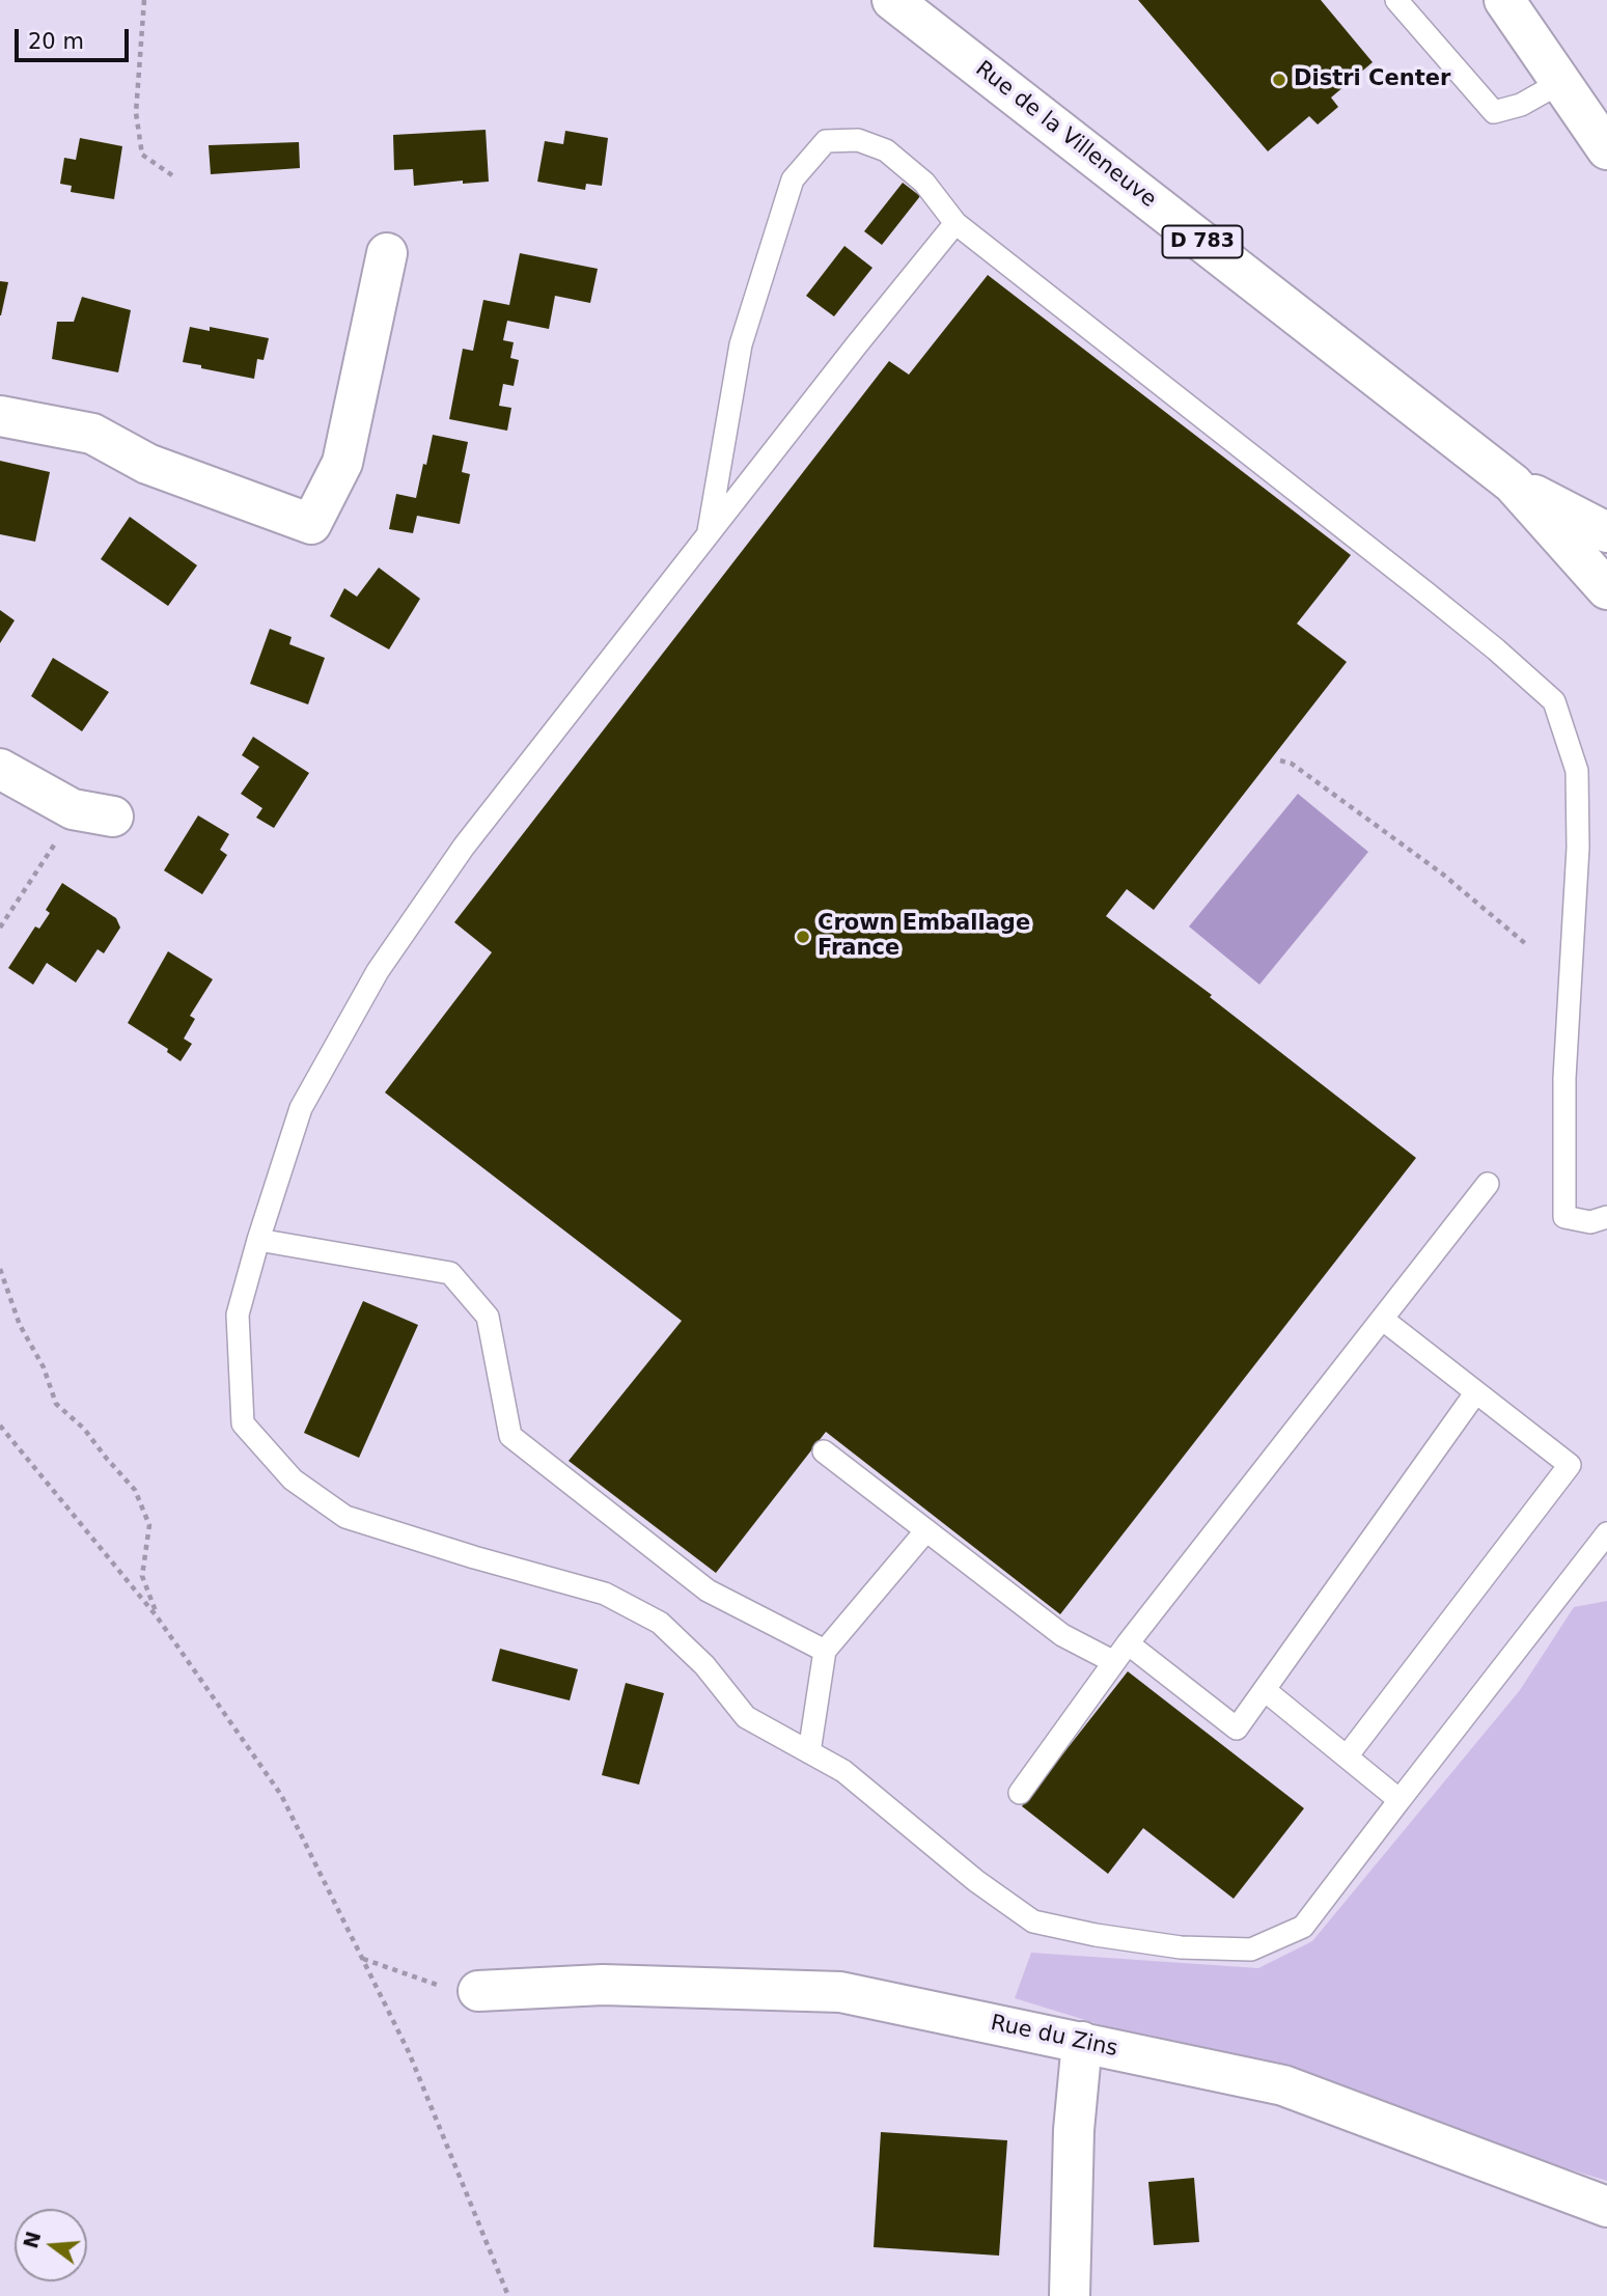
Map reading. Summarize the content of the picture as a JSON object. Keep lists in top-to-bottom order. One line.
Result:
{"streets":{"street":["Rue de la Villeneuve","D 783","Rue du Zins"]},"places":["Distri Center","Crown Emballage France"],"scale_bar":"20 m","north":"left"}
